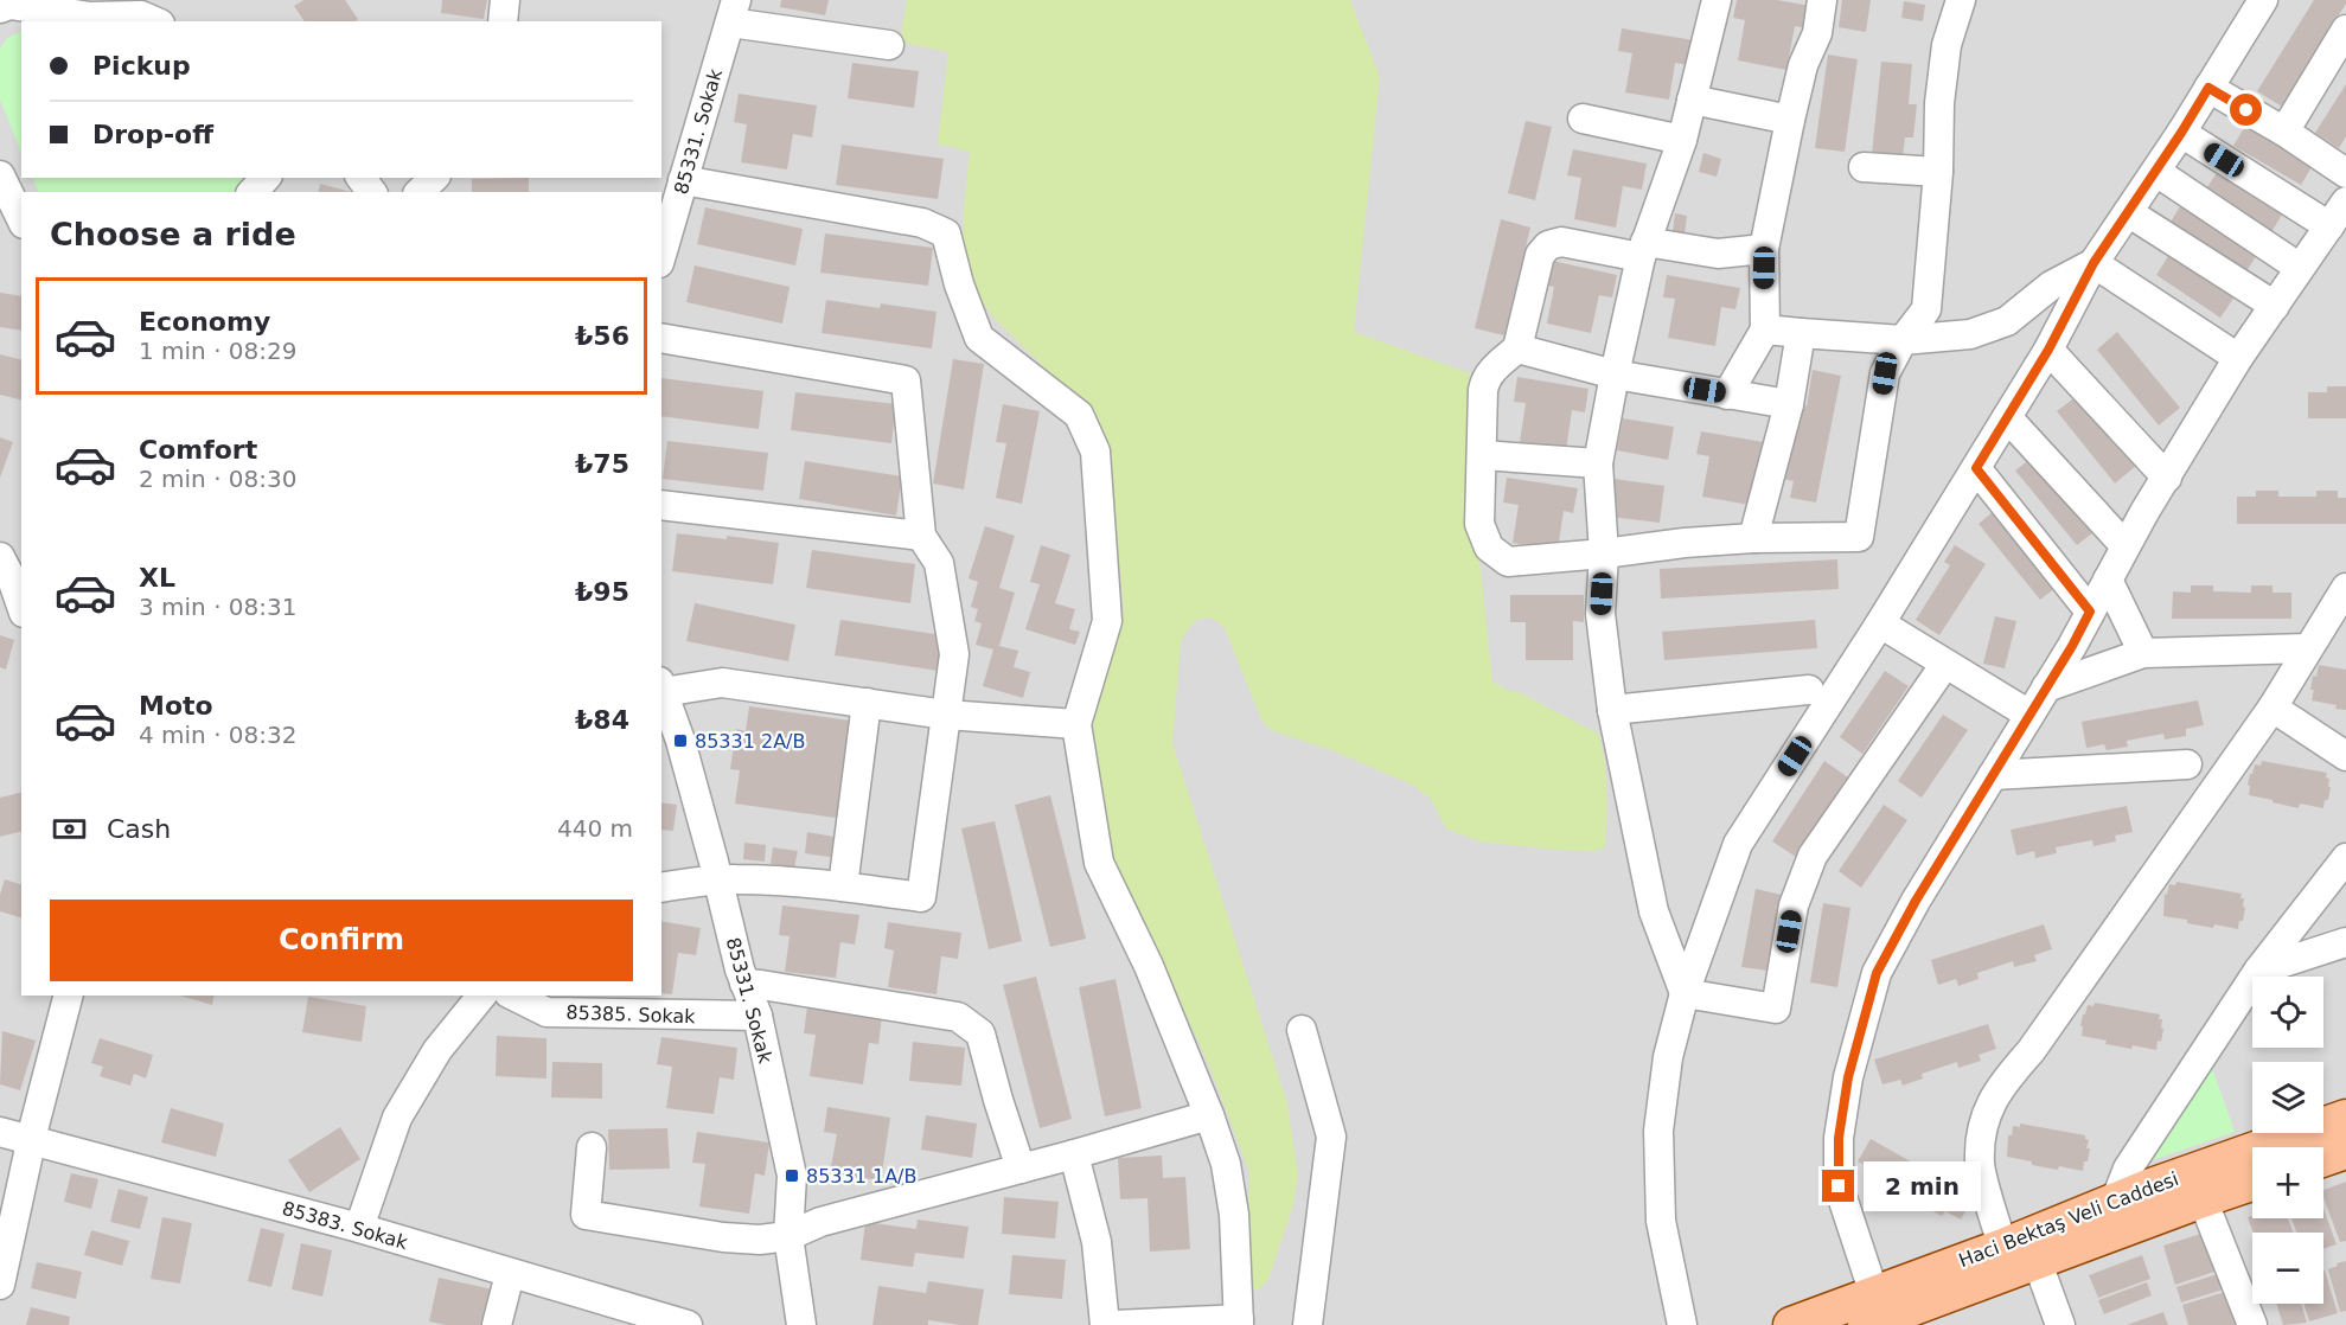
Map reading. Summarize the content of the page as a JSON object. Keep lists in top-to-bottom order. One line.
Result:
{"streets":{"main road":["Haci Bektaş Veli Caddesi"],"street":["85331. Sokak","85385. Sokak","85383. Sokak"]},"crossings":[["85331. Sokak","85385. Sokak"]],"places":{"transit":["85331 2A/B","85331 1A/B"]},"page":{"banner":["Pickup","Drop-off"],"heading":"Choose a ride","list":[{"name":"Economy","note":"1 min · 08:29","value":"₺56"},{"name":"Comfort","note":"2 min · 08:30","value":"₺75"},{"name":"XL","note":"3 min · 08:31","value":"₺95"},{"name":"Moto","note":"4 min · 08:32","value":"₺84"}],"pay":["Cash","440 m"],"buttons":"Confirm","map_buttons":["+","−"],"bubble":"2 min"}}
